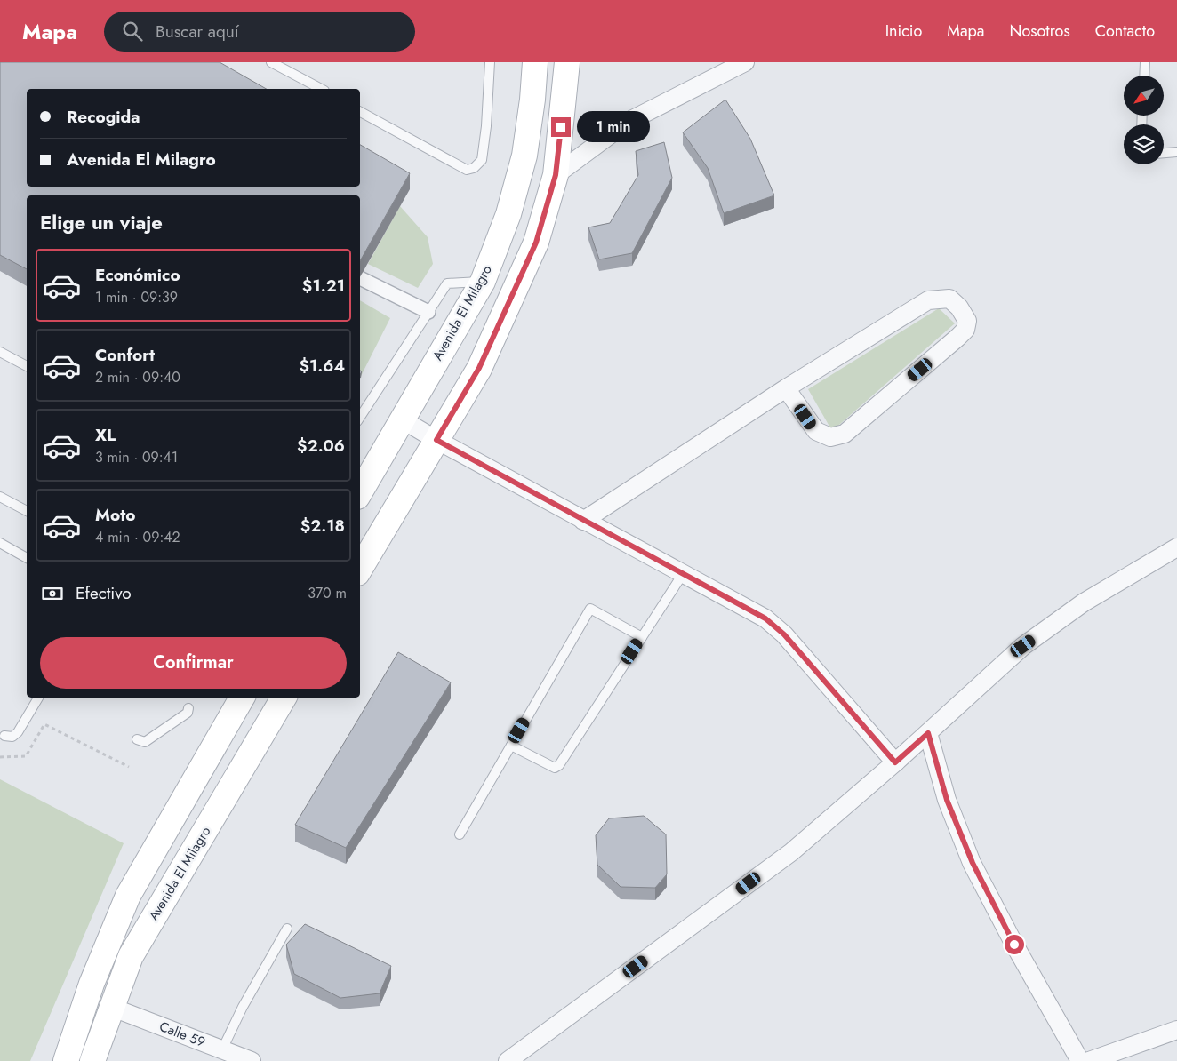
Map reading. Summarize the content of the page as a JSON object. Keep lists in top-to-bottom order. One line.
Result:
{"streets":{"main road":["Avenida El Milagro"],"street":["Calle 59"]},"crossings":[["Avenida El Milagro","Calle 59"]],"north":"bottom left","page":{"header":"Mapa","search":"Buscar aquí","nav":["Inicio","Mapa","Nosotros","Contacto"],"banner":["Recogida","Avenida El Milagro"],"bubble":"1 min","heading":"Elige un viaje","list":[{"name":"Económico","note":"1 min · 09:39","value":"$1.21"},{"name":"Confort","note":"2 min · 09:40","value":"$1.64"},{"name":"XL","note":"3 min · 09:41","value":"$2.06"},{"name":"Moto","note":"4 min · 09:42","value":"$2.18"}],"pay":["Efectivo","370 m"],"buttons":"Confirmar"}}
